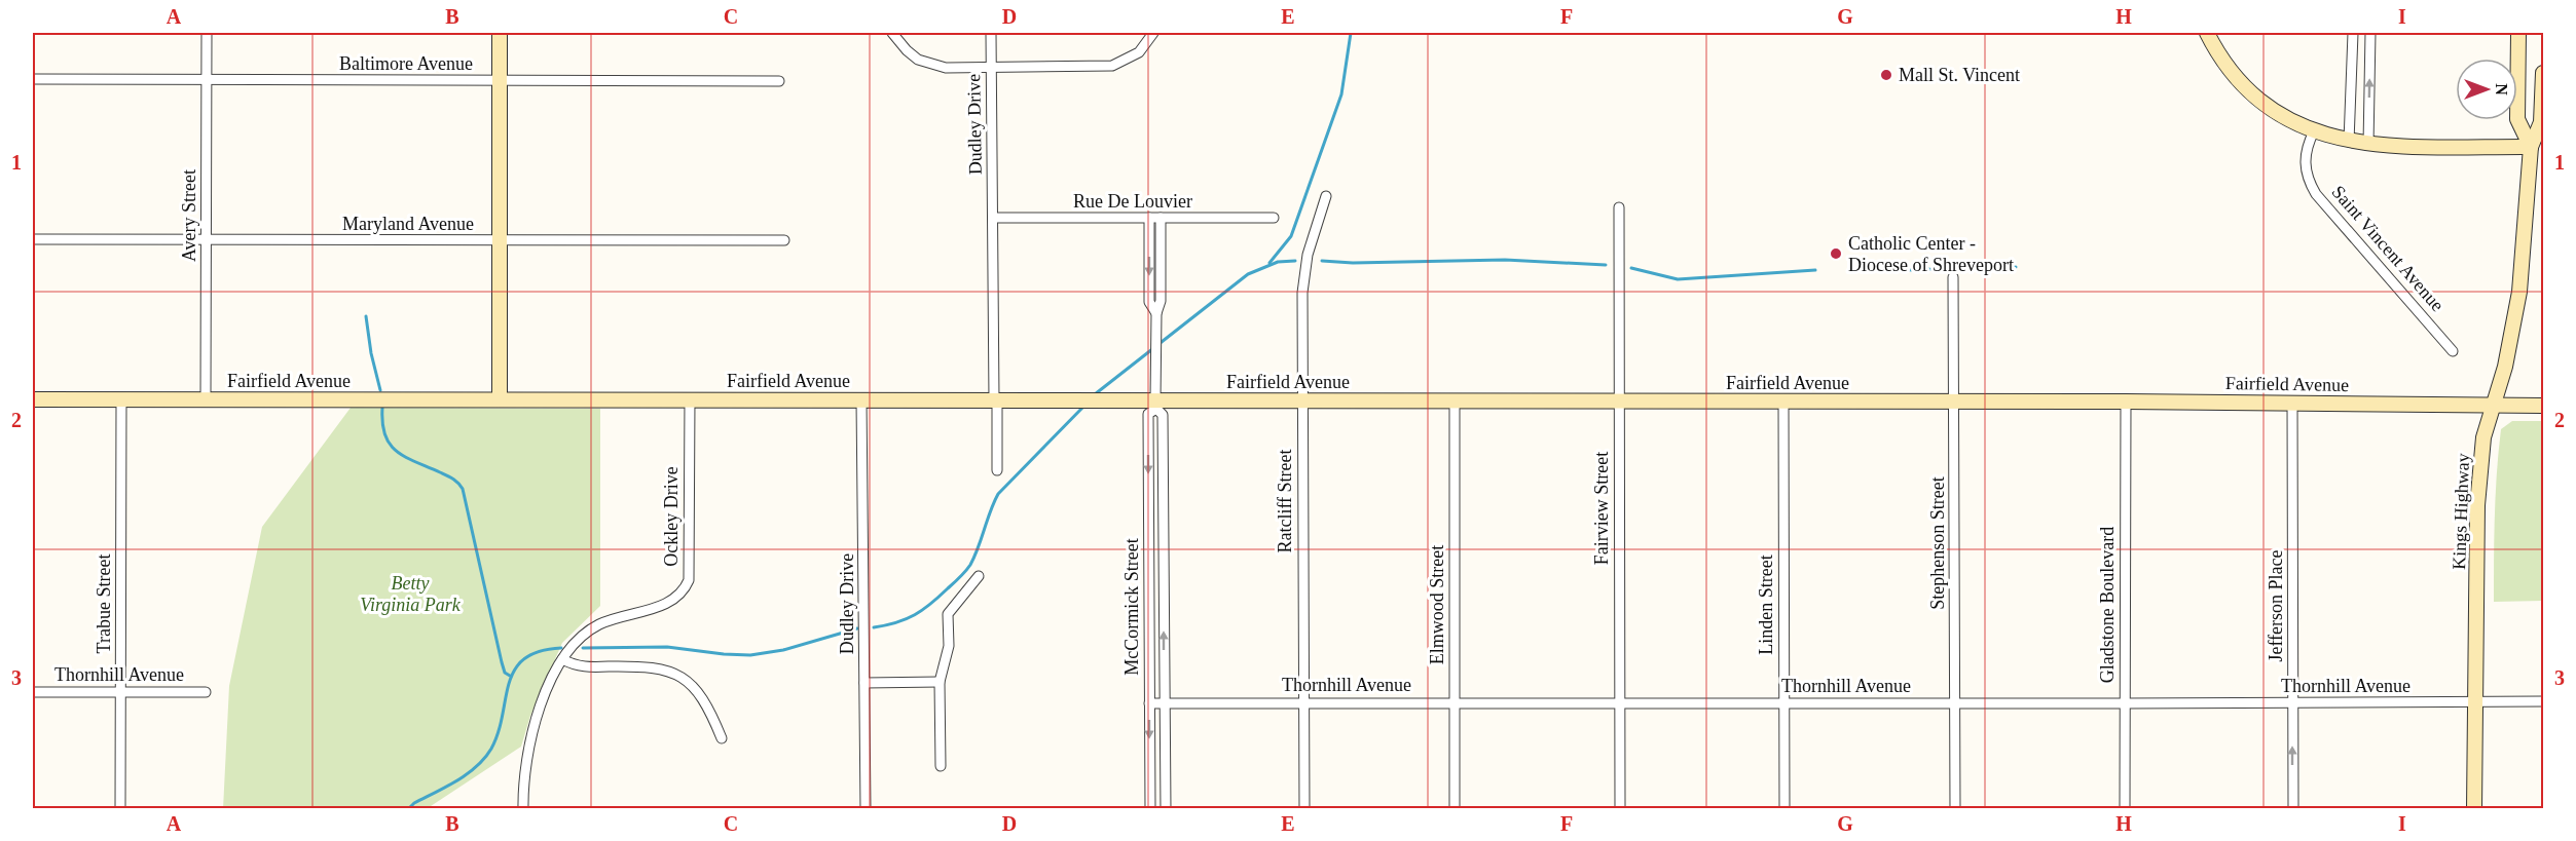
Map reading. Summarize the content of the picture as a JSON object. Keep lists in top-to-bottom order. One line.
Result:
{"streets":{"street":["Baltimore Avenue","Dudley Drive","Rue De Louvier","Avery Street","Maryland Avenue","Saint Vincent Avenue","Fairfield Avenue","Ratcliff Street","Fairview Street","Kings Highway","Ockley Drive","Stephenson Street","Trabue Street","Elmwood Street","Linden Street","Gladstone Boulevard","Jefferson Place","McCormick Street","Thornhill Avenue"]},"crossings":[["Baltimore Avenue","Avery Street"],["Dudley Drive","Rue De Louvier"],["Dudley Drive","Fairfield Avenue"],["Avery Street","Maryland Avenue"],["Avery Street","Fairfield Avenue"],["Fairfield Avenue","Ratcliff Street"],["Fairfield Avenue","Fairview Street"],["Fairfield Avenue","Kings Highway"],["Fairfield Avenue","Ockley Drive"],["Fairfield Avenue","Stephenson Street"],["Fairfield Avenue","Trabue Street"],["Fairfield Avenue","Elmwood Street"],["Fairfield Avenue","Linden Street"],["Fairfield Avenue","Gladstone Boulevard"],["Fairfield Avenue","Jefferson Place"],["Fairfield Avenue","McCormick Street"],["Ratcliff Street","Thornhill Avenue"],["Fairview Street","Thornhill Avenue"],["Kings Highway","Thornhill Avenue"],["Stephenson Street","Thornhill Avenue"],["Trabue Street","Thornhill Avenue"],["Elmwood Street","Thornhill Avenue"],["Linden Street","Thornhill Avenue"],["Gladstone Boulevard","Thornhill Avenue"],["Jefferson Place","Thornhill Avenue"],["McCormick Street","Thornhill Avenue"]],"parks":["Betty Virginia Park"],"places":["Mall St. Vincent","Catholic Center - Diocese of Shreveport"],"north":"right","grid":{"columns":["A","B","C","D","E","F","G","H","I"],"rows":["1","2","3"]}}
